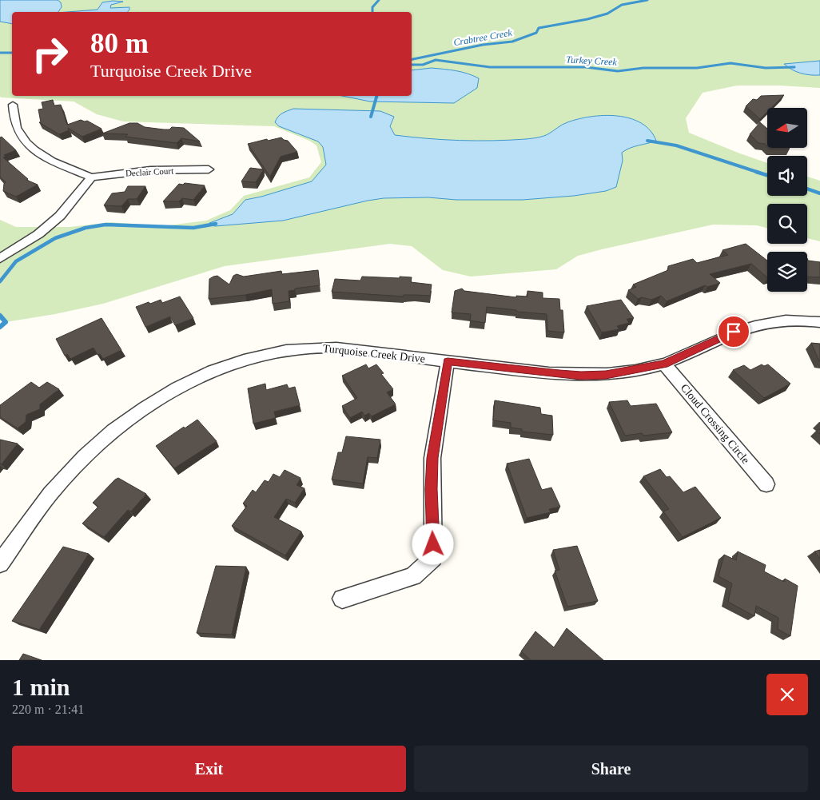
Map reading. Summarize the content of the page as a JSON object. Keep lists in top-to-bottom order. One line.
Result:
{"streets":{"street":["Declair Court","Turquoise Creek Drive","Cloud Crossing Circle"]},"crossings":[["Turquoise Creek Drive","Cloud Crossing Circle"]],"water":["Crabtree Creek","Turkey Creek"],"north":"left","page":{"turn":["80 m","Turquoise Creek Drive"],"heading":["1 min","220 m · 21:41"],"buttons":["Exit","Share"]}}
